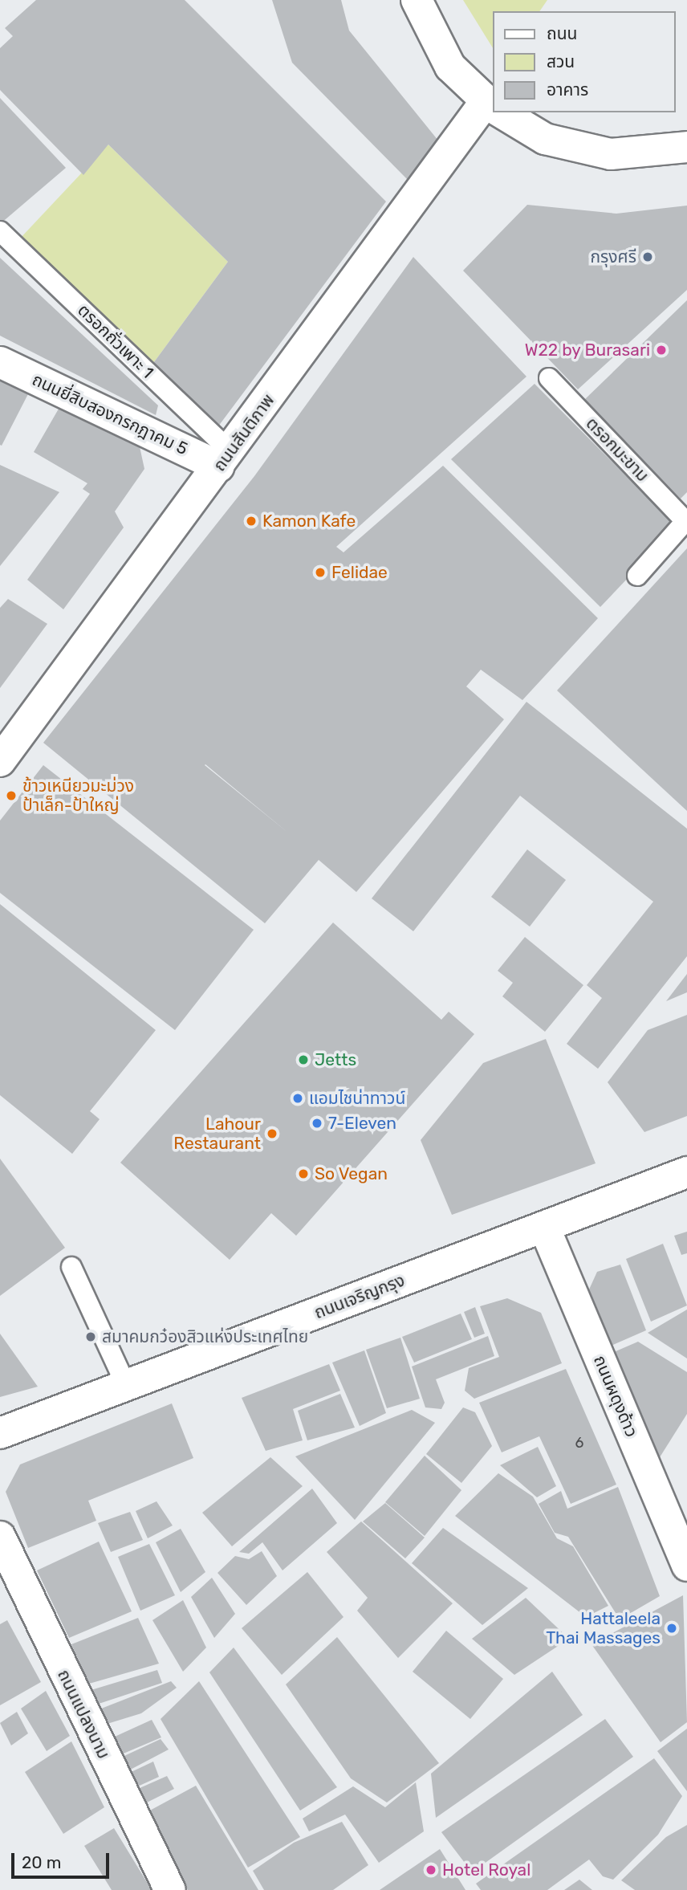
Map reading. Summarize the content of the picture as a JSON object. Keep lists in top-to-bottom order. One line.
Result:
{"streets":{"street":["ถนนยี่สิบสองกรกฎาคม 5","ถนนสันติภาพ","ถนนเจริญกรุง","ถนนผดุงด้าว","ถนนแปลงนาม"],"lane":["ตรอกถั่วเพาะ 1","ตรอกมะขาม"]},"crossings":[["ตรอกถั่วเพาะ 1","ถนนยี่สิบสองกรกฎาคม 5"],["ตรอกถั่วเพาะ 1","ถนนสันติภาพ"],["ถนนยี่สิบสองกรกฎาคม 5","ถนนสันติภาพ"],["ถนนเจริญกรุง","ถนนผดุงด้าว"]],"places":["กรุงศรี","W22 by Burasari","Kamon Kafe","Felidae","ข้าวเหนียวมะม่วง ป้าเล็ก-ป้าใหญ่","Jetts","แอมไชน่าทาวน์","7-Eleven","Lahour Restaurant","So Vegan","สมาคมกว๋องสิวแห่งประเทศไทย","Hattaleela Thai Massages","Hotel Royal"],"house_numbers":["6"],"legend":["ถนน","สวน","อาคาร"],"scale_bar":"20 m"}
